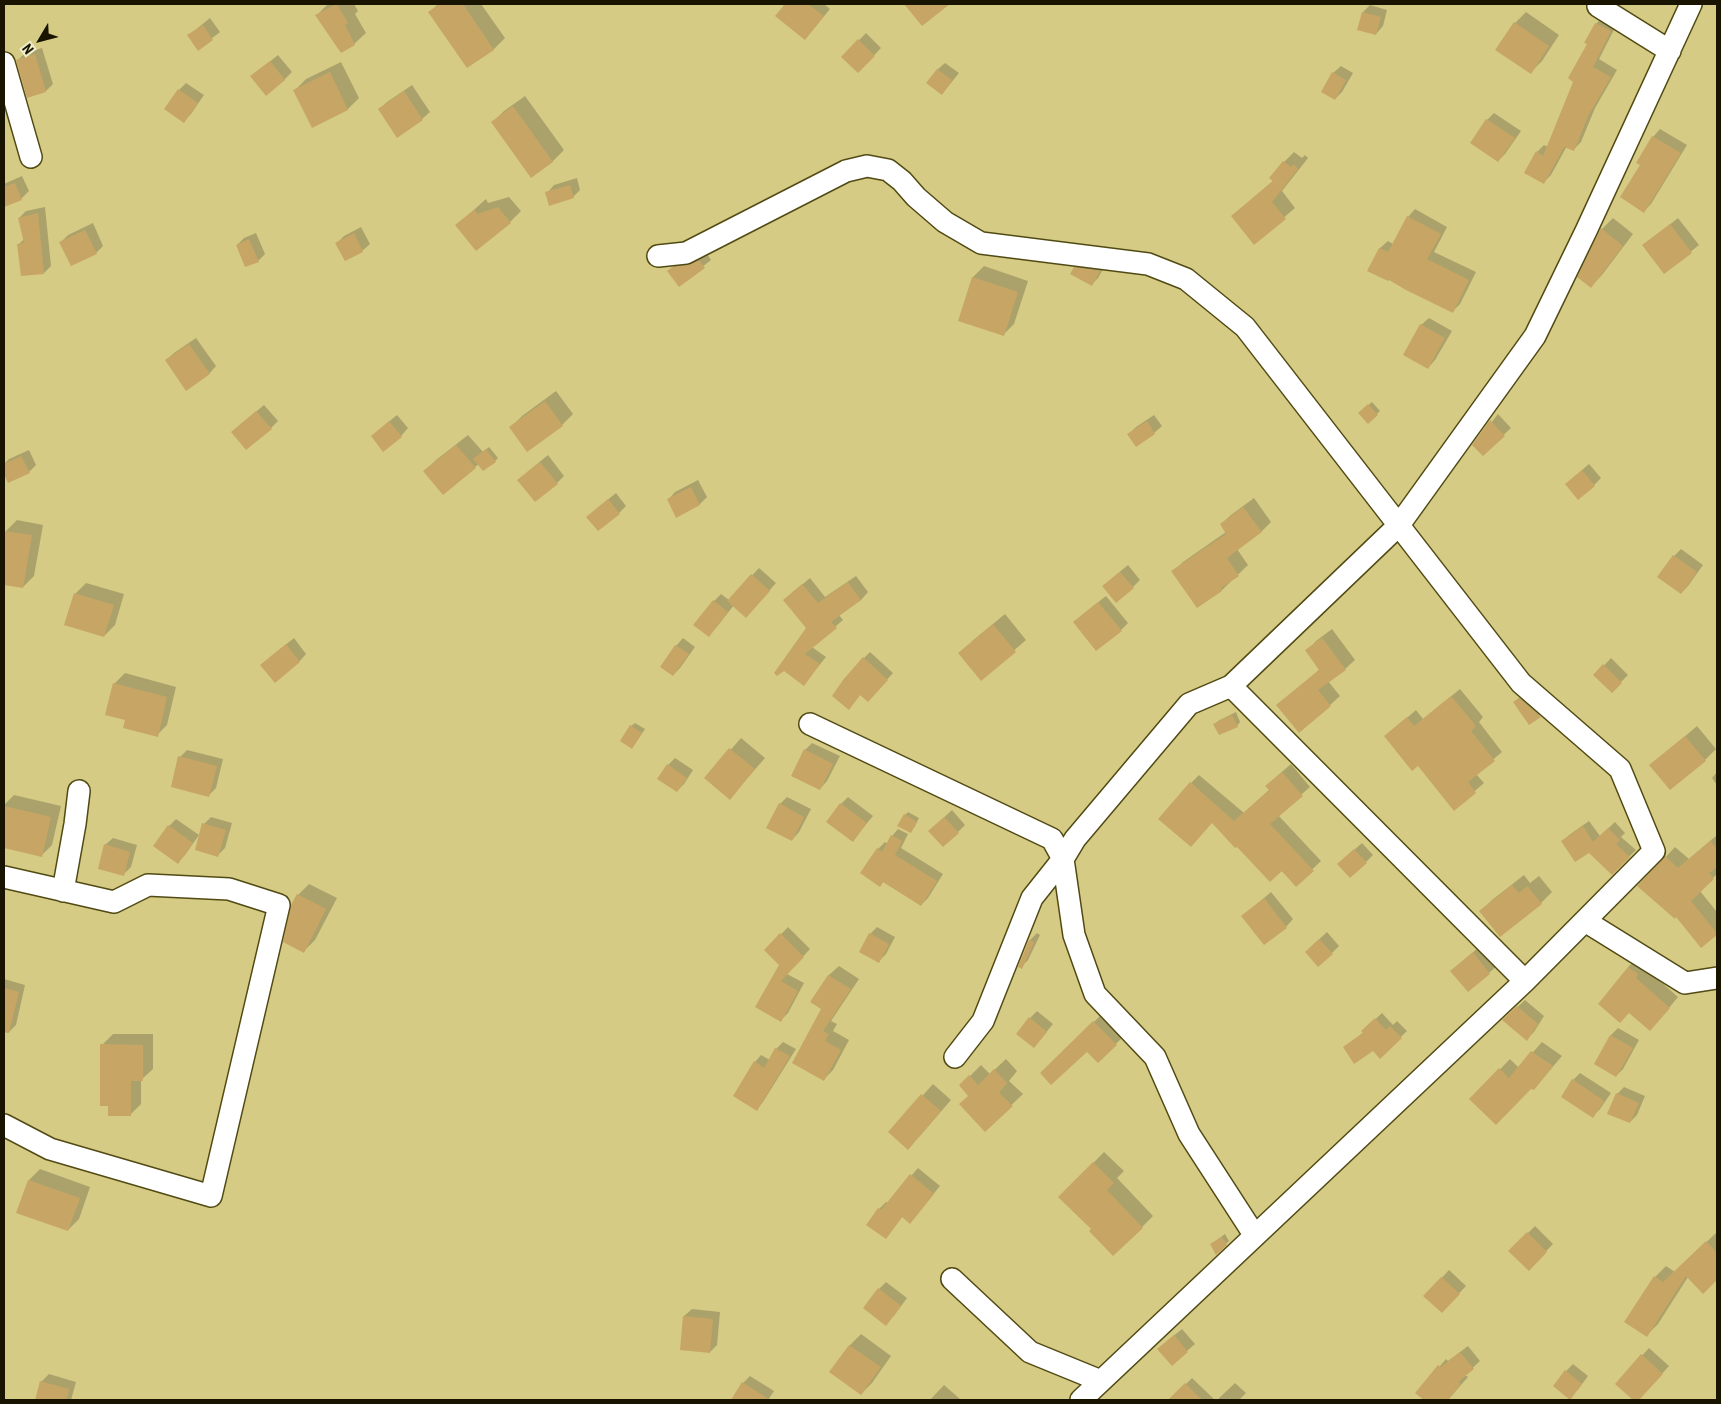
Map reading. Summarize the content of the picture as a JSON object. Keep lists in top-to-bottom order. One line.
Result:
{"north":"bottom left"}
